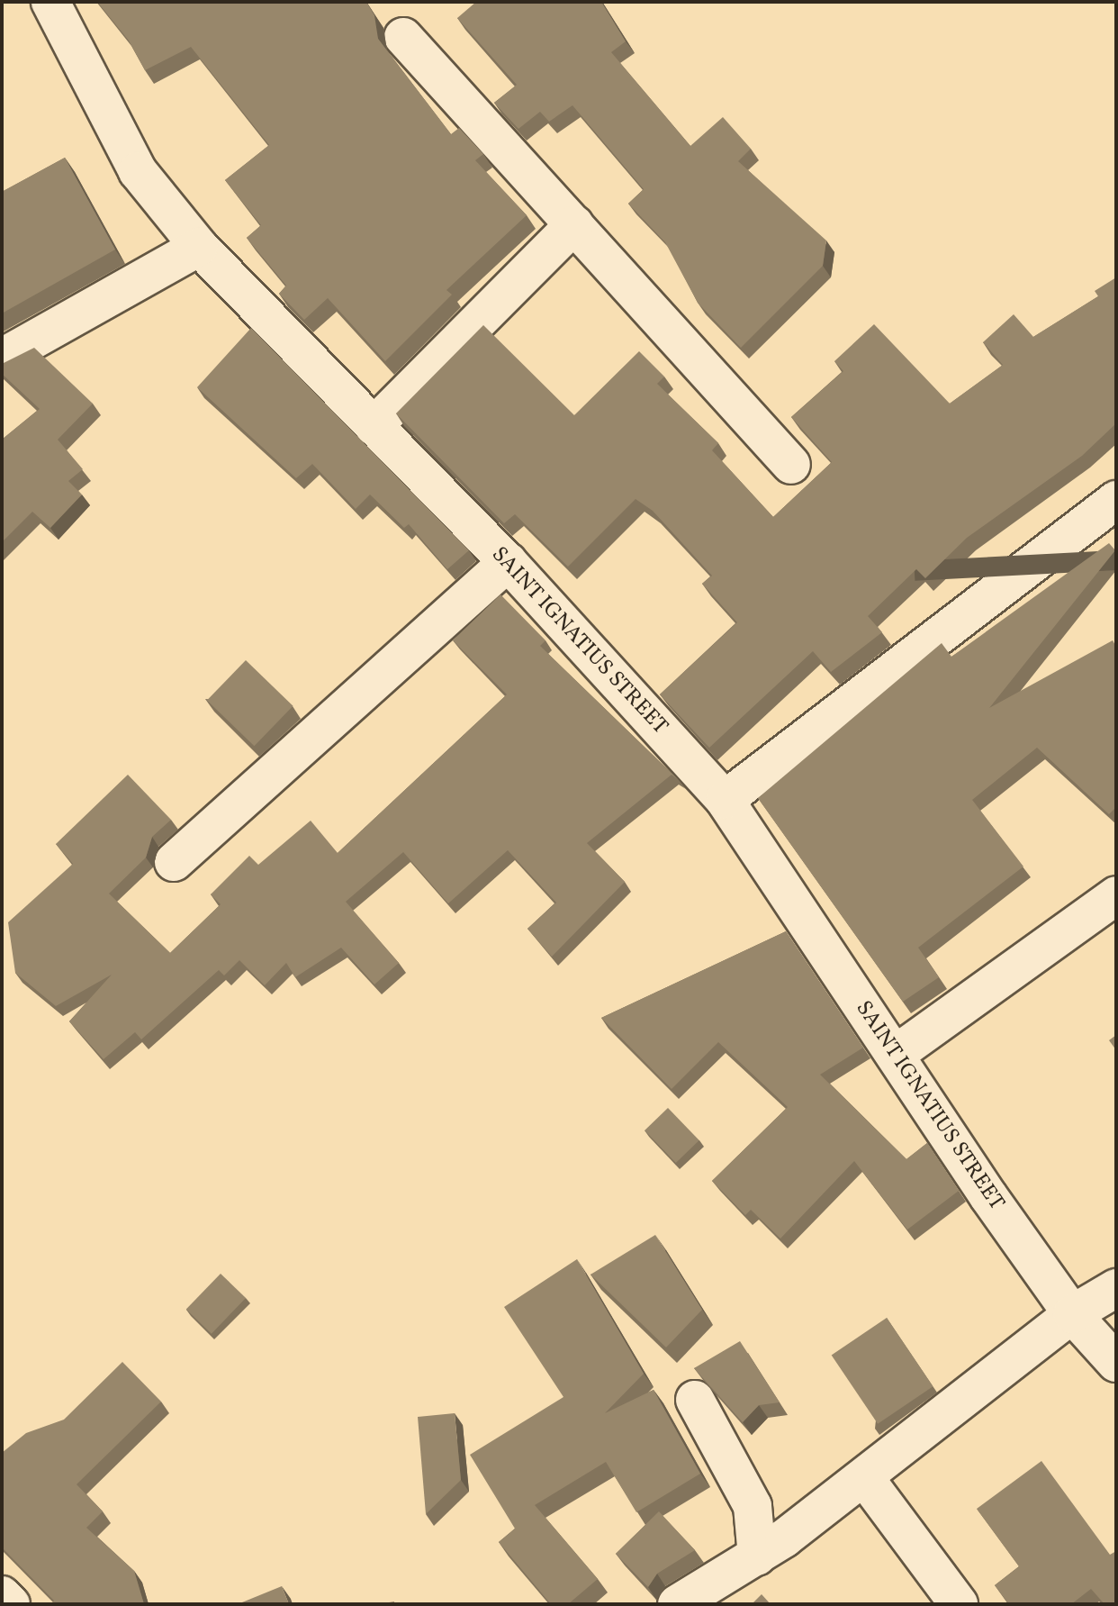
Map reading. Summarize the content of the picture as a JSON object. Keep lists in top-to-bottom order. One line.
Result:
{"streets":{"street":["SAINT IGNATIUS STREET"]}}
